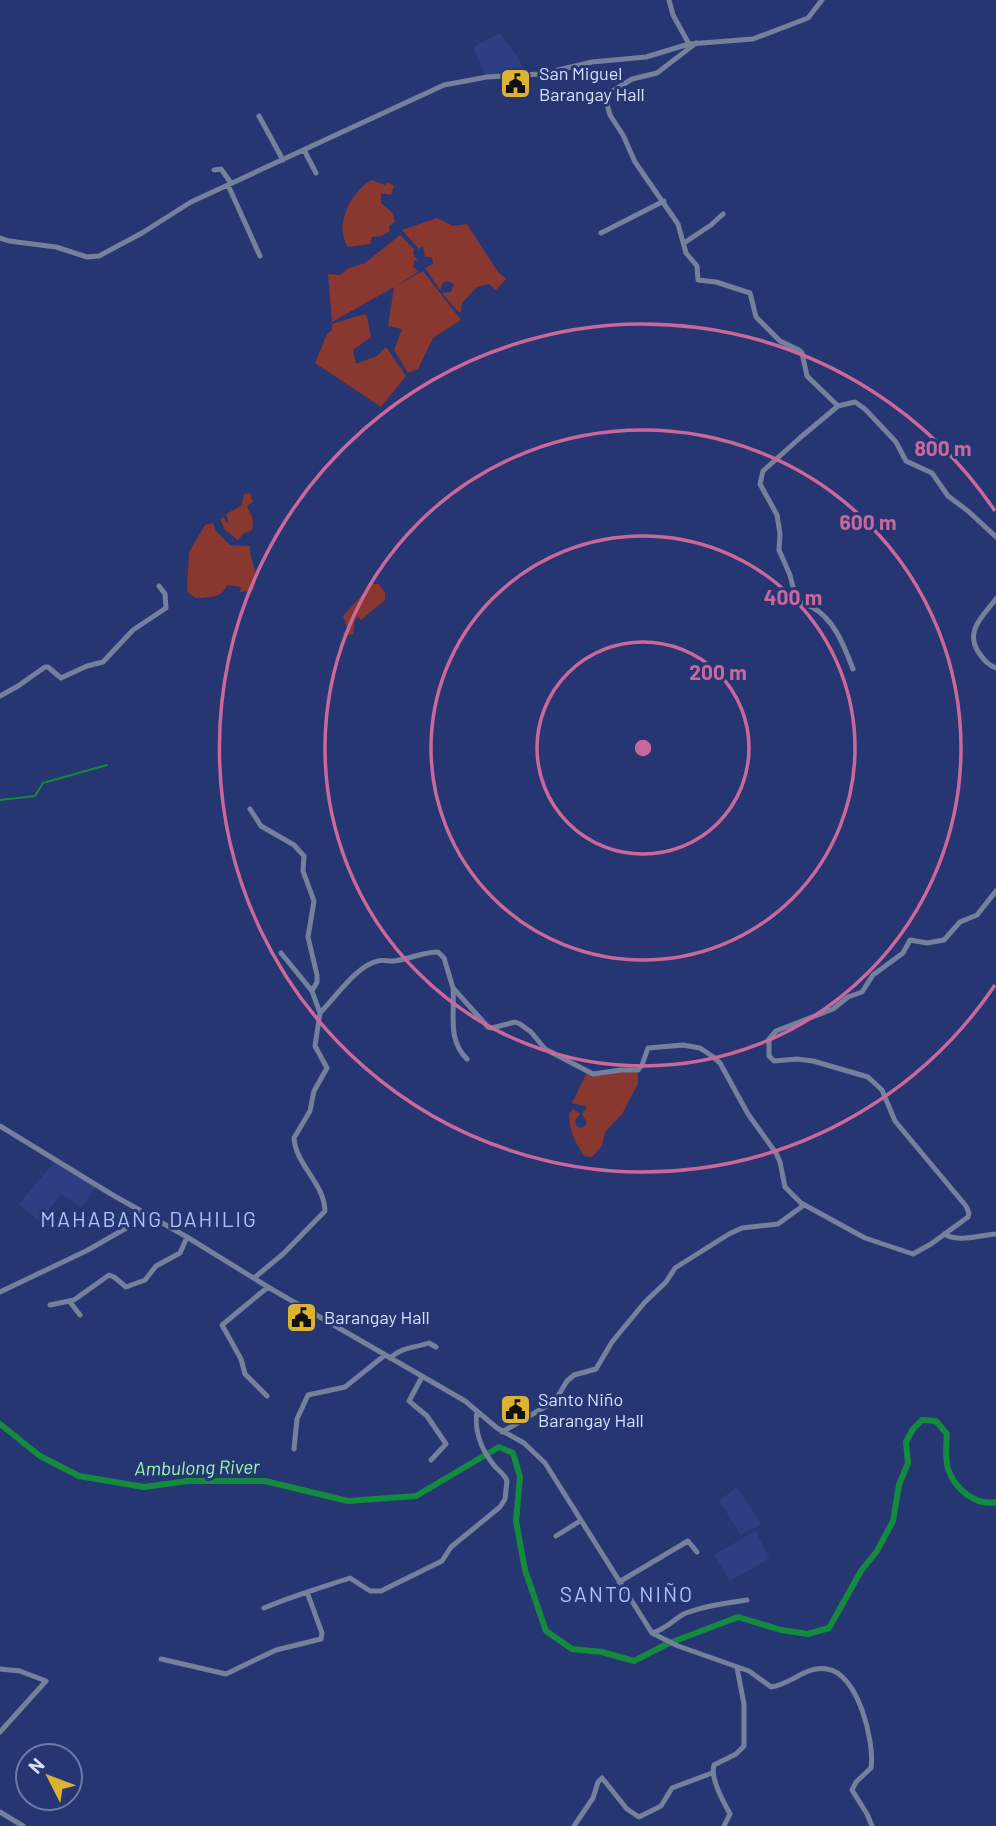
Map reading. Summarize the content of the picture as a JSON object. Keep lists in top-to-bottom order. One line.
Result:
{"districts":["MAHABANG DAHILIG","SANTO NIÑO"],"water":["Ambulong River"],"places":{"public building":["San Miguel Barangay Hall","Barangay Hall","Santo Niño Barangay Hall"]},"north":"top left","rings":["800 m","600 m","400 m","200 m"]}
